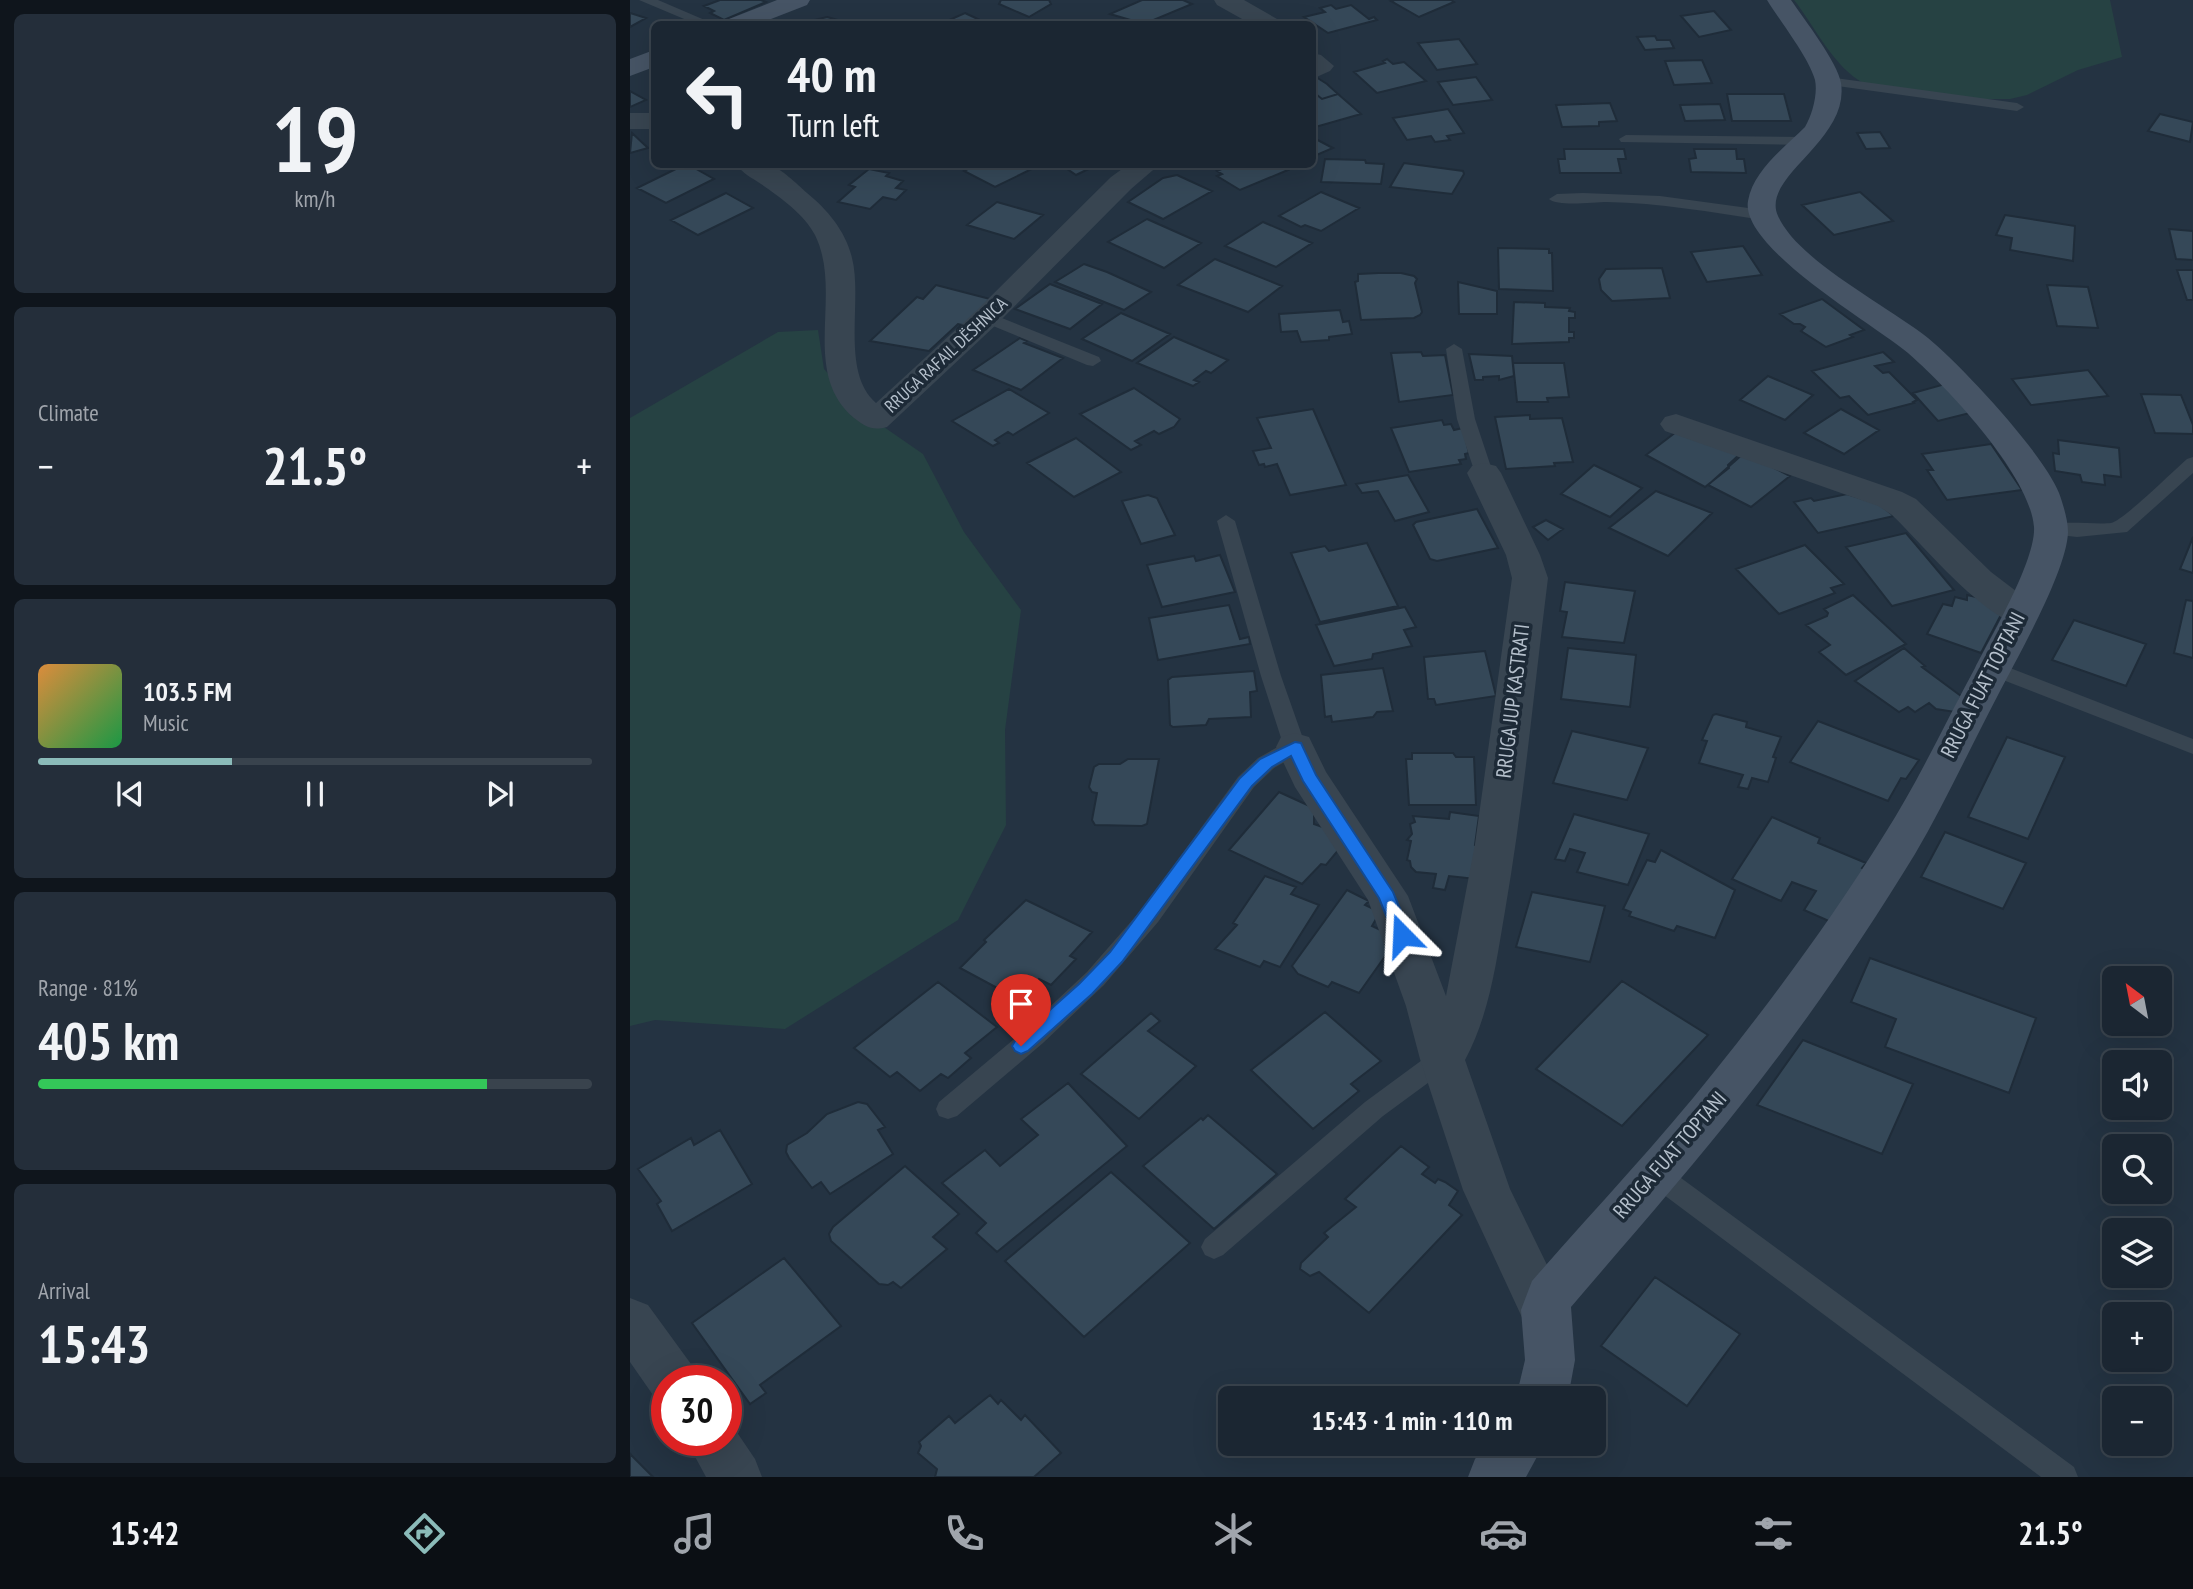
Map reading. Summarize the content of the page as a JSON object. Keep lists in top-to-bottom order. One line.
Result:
{"streets":{"street":["RRUGA RAFAIL DËSHNICA","RRUGA FUAT TOPTANI","RRUGA JUP KASTRATI"]},"north":"top left","page":{"tile":[["19","km/h"],"Climate",["Range · 81%","405 km"],["Arrival","15:43"]],"turn":["40 m","Turn left"],"heat":["−","21.5°","+"],"song":["103.5 FM","Music"],"map_buttons":["+","−"],"limit":"30","trip":"15:43 · 1 min · 110 m","tabs":["15:42","21.5°"]}}
